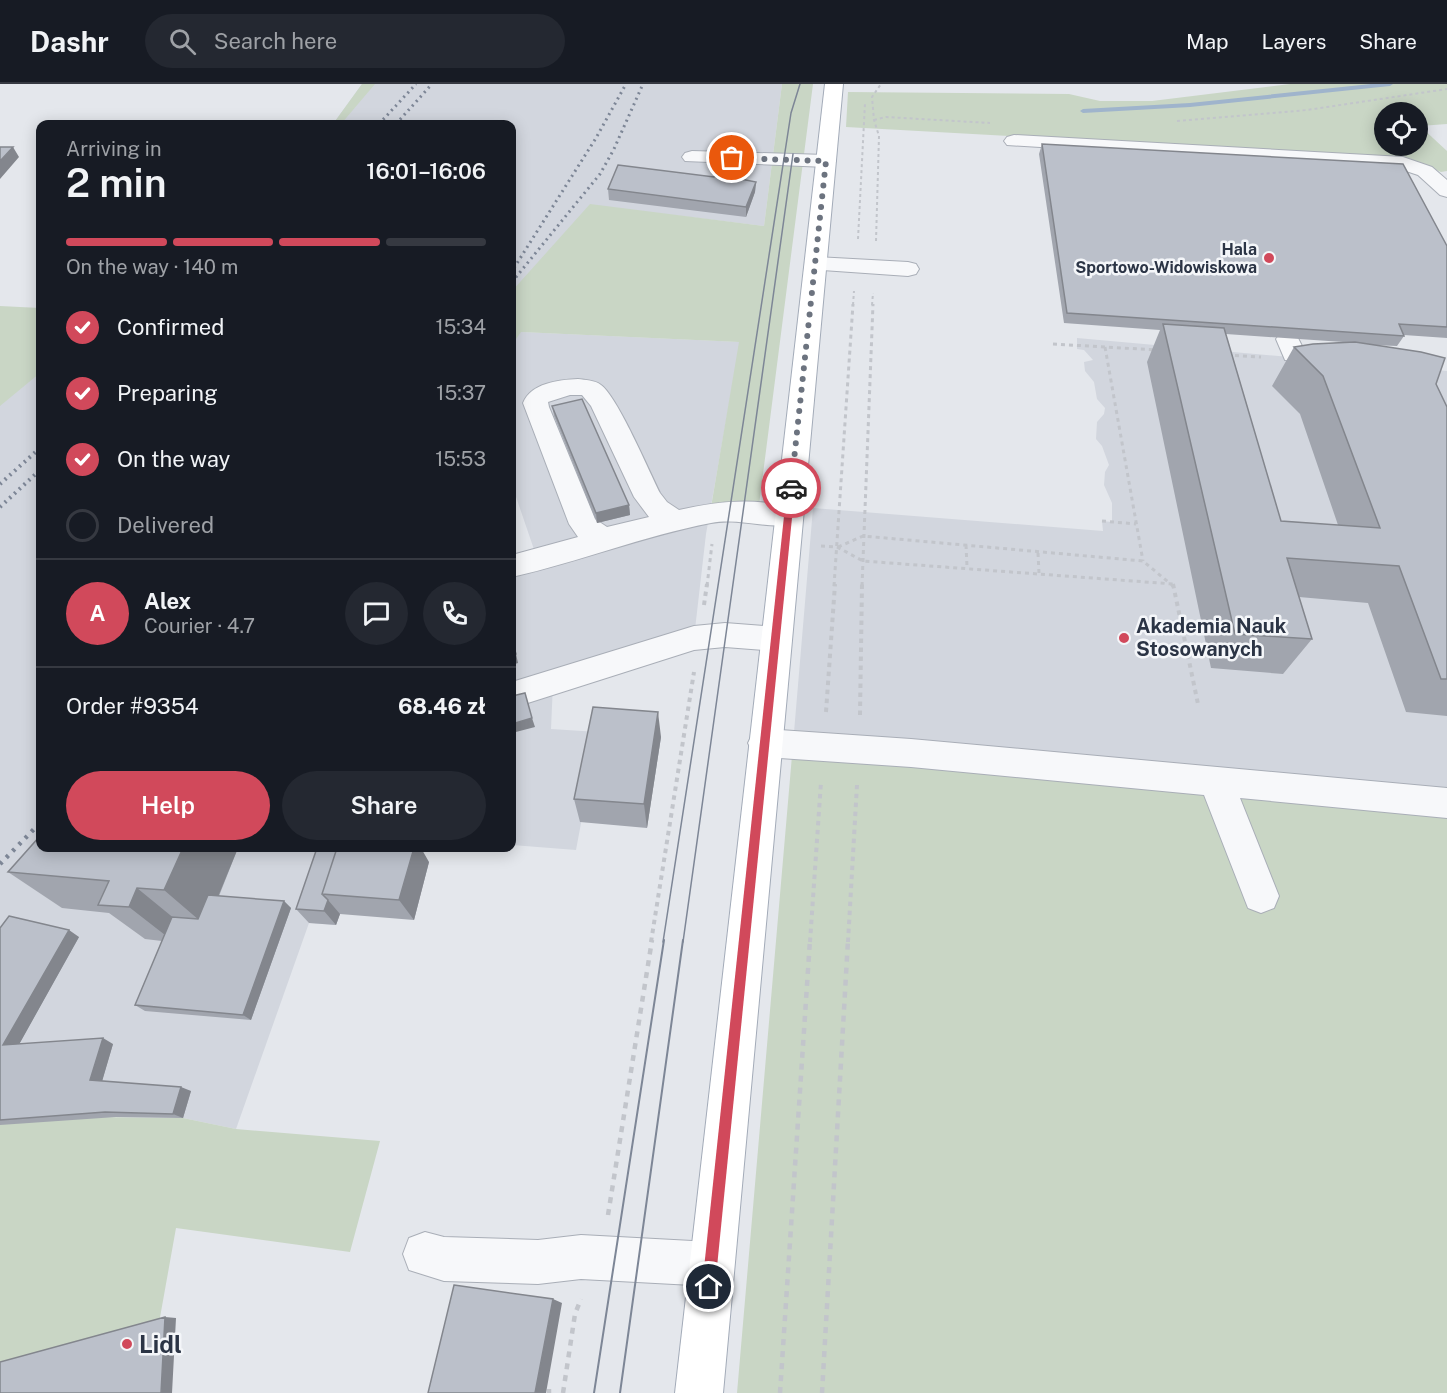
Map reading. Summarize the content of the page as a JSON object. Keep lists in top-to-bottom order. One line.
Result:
{"places":["Hala Sportowo-Widowiskowa","Akademia Nauk Stosowanych","Lidl"],"page":{"header":"Dashr","search":"Search here","nav":["Map","Layers","Share"],"heading":["2 min","Arriving in","16:01–16:06"],"panel":["Alex","Courier · 4.7","Order #9354","68.46 zł"],"bar":"On the way · 140 m","list":[["Confirmed","15:34"],["Preparing","15:37"],["On the way","15:53"],"Delivered"],"round":"A","buttons":["Help","Share"]}}
